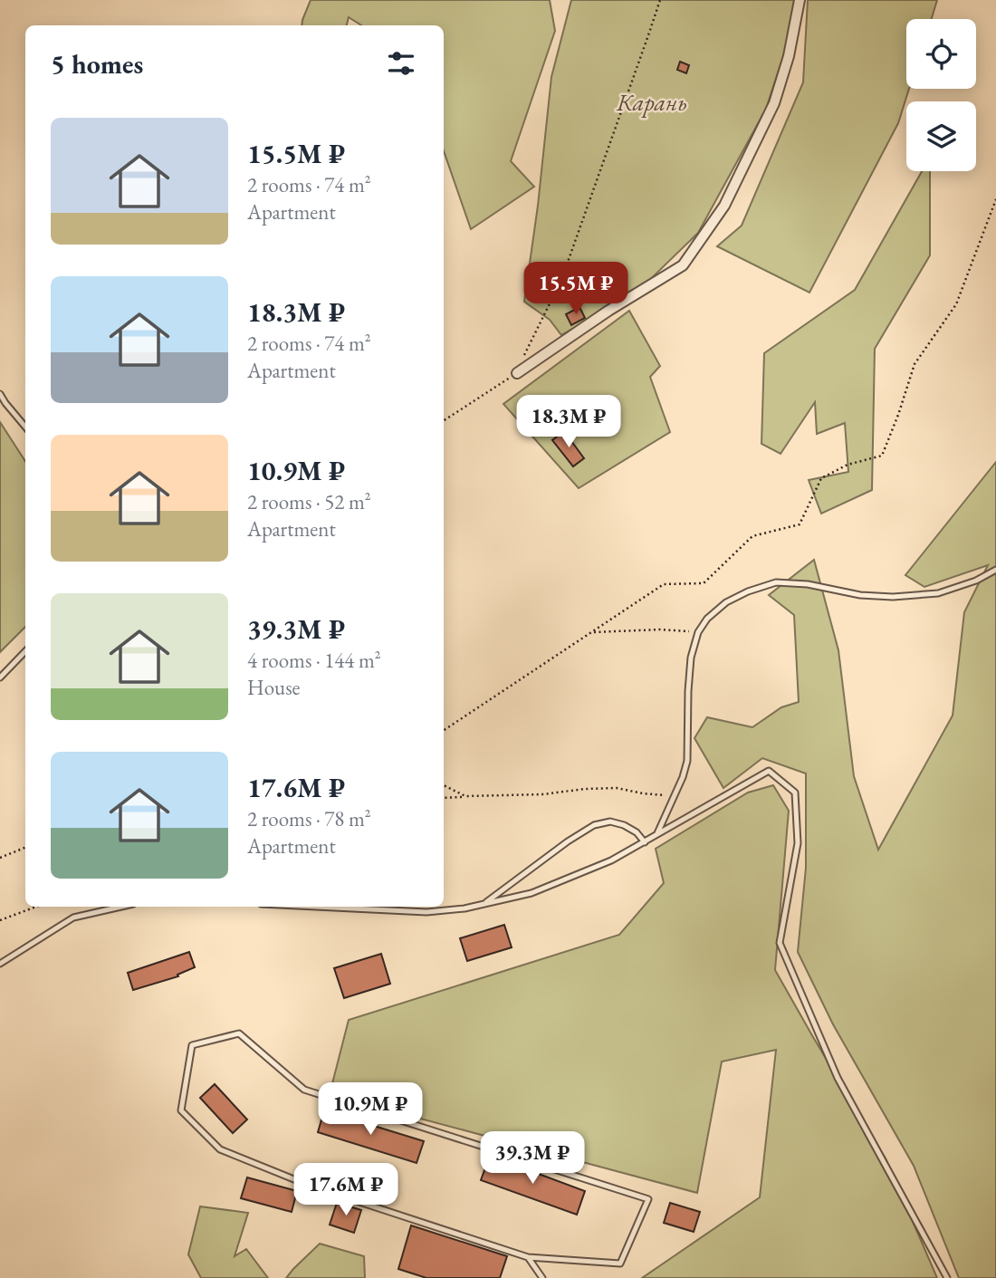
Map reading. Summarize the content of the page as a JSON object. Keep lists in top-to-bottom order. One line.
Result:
{"parks":["Карань"],"page":{"heading":"5 homes","list":[{"name":"15.5M ₽","note":"2 rooms · 74 m² · Apartment"},{"name":"18.3M ₽","note":"2 rooms · 74 m² · Apartment"},{"name":"10.9M ₽","note":"2 rooms · 52 m² · Apartment"},{"name":"39.3M ₽","note":"4 rooms · 144 m² · House"},{"name":"17.6M ₽","note":"2 rooms · 78 m² · Apartment"}],"price":["15.5M ₽","18.3M ₽","10.9M ₽","39.3M ₽","17.6M ₽"]}}
